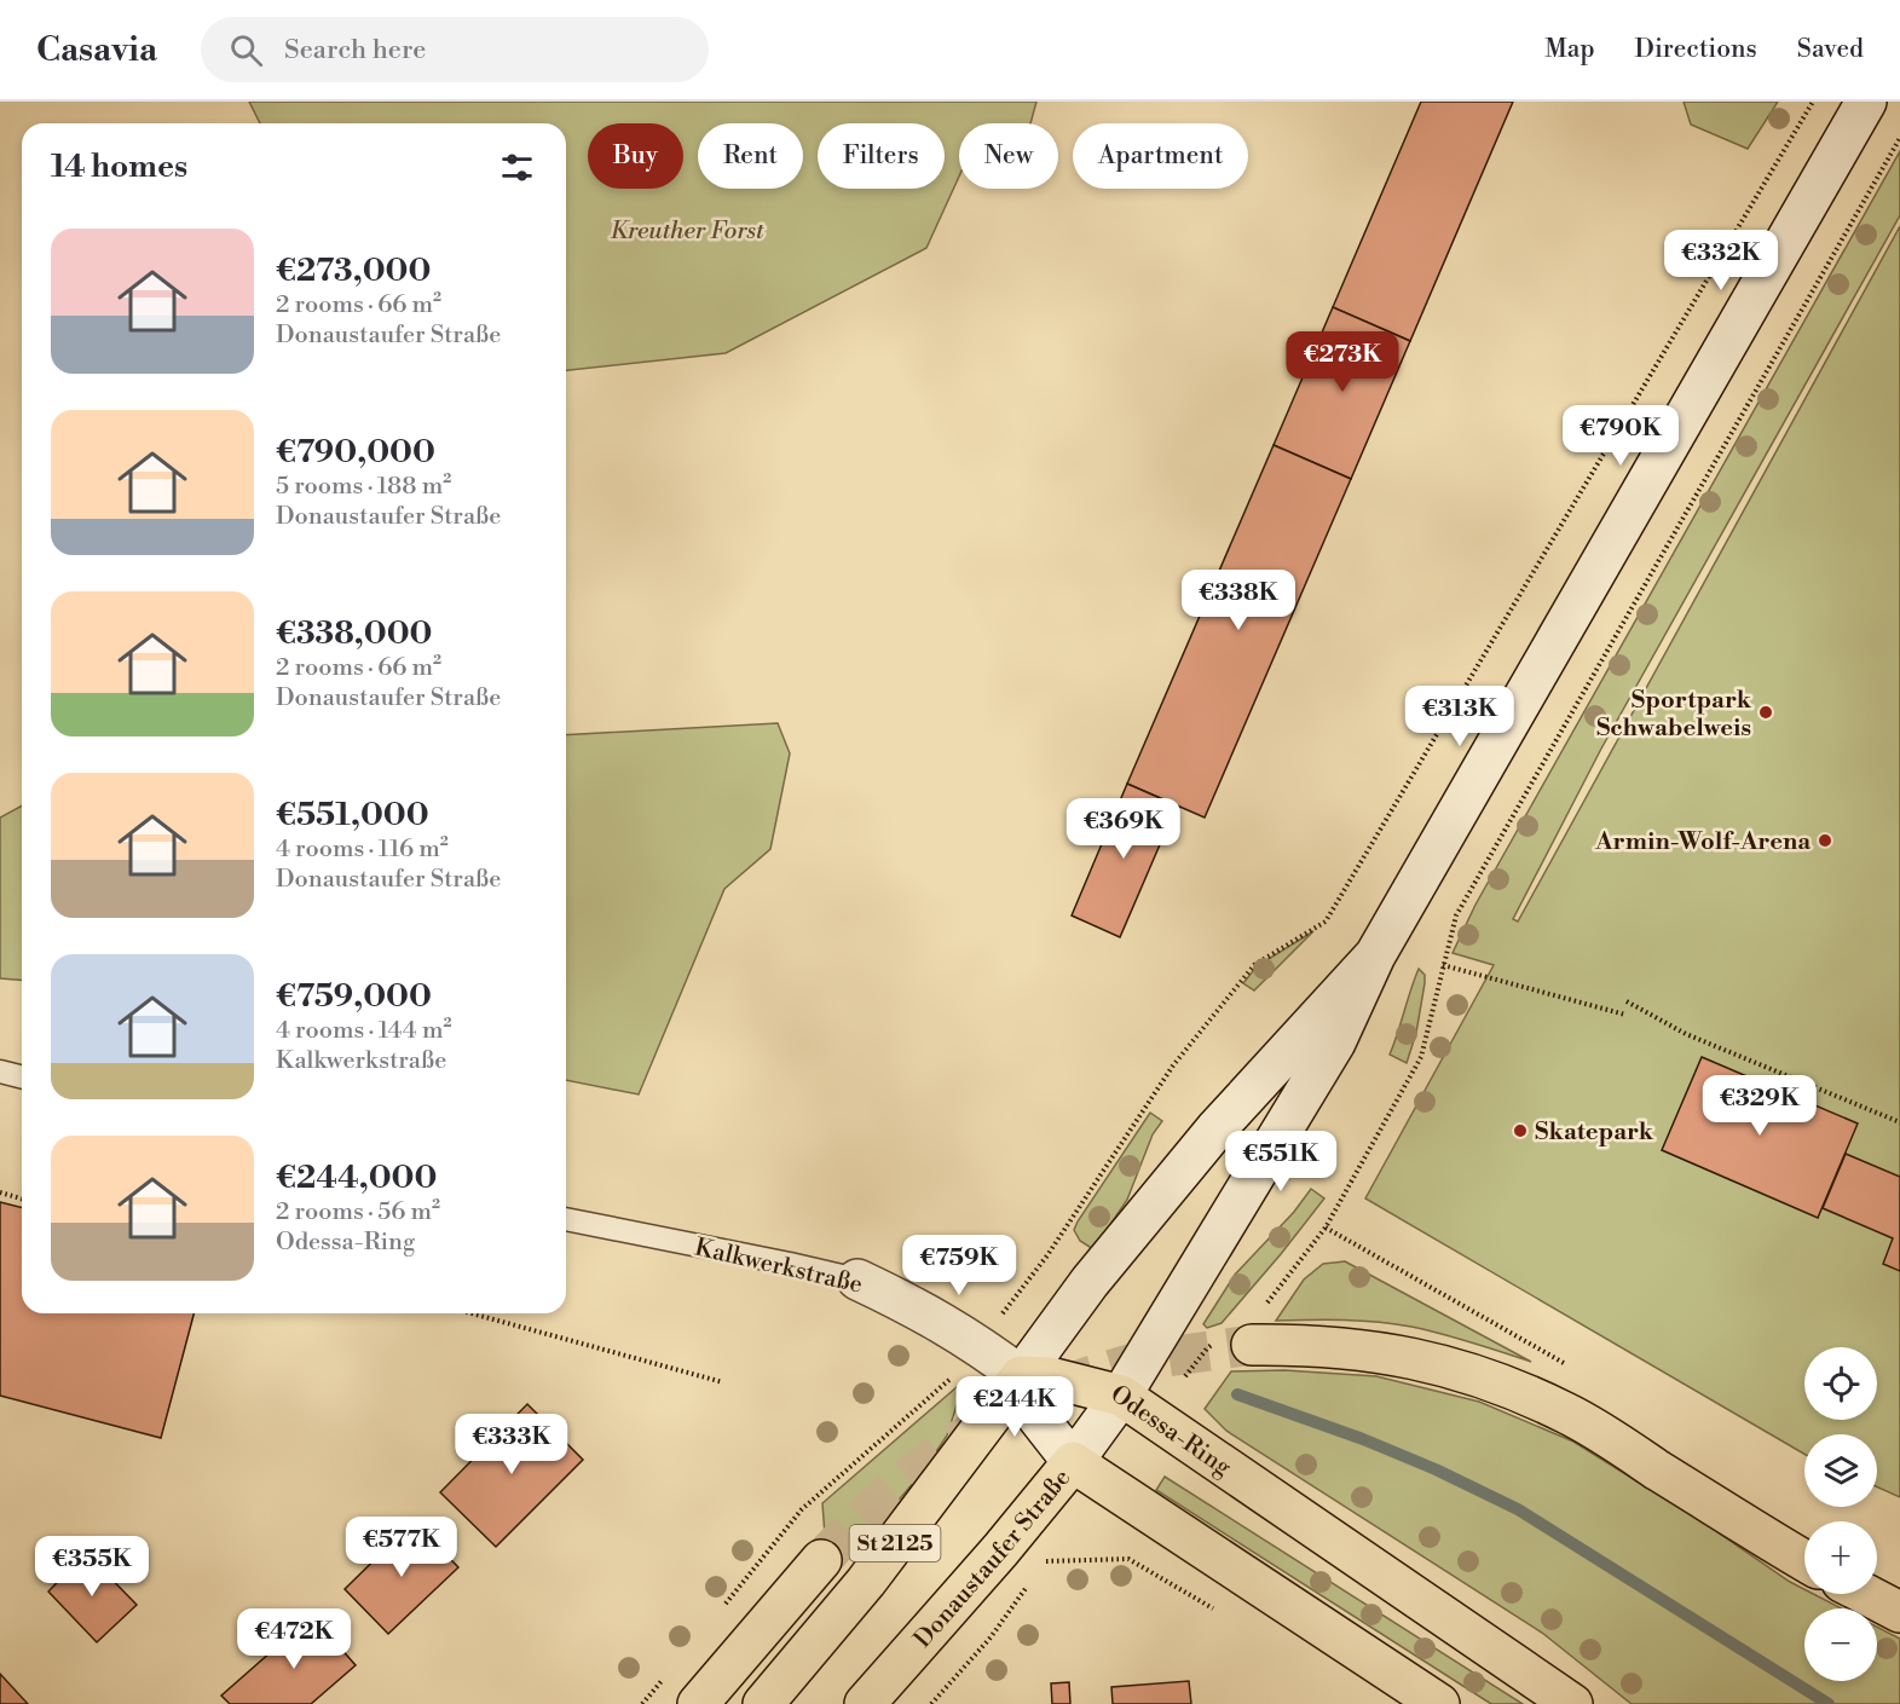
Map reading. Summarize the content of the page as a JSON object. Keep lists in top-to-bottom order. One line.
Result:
{"streets":{"main road":["Kalkwerkstraße","Odessa-Ring","St 2125","Donaustaufer Straße"]},"crossings":[["Kalkwerkstraße","Odessa-Ring"],["Kalkwerkstraße","Donaustaufer Straße"],["Odessa-Ring","Donaustaufer Straße"]],"parks":["Kreuther Forst"],"places":["Sportpark Schwabelweis","Armin-Wolf-Arena","Skatepark"],"page":{"header":"Casavia","search":"Search here","nav":["Map","Directions","Saved"],"chip":["Buy","Rent","Filters","New","Apartment"],"heading":"14 homes","list":[{"name":"€273,000","note":"2 rooms · 66 m² · Donaustaufer Straße"},{"name":"€790,000","note":"5 rooms · 188 m² · Donaustaufer Straße"},{"name":"€338,000","note":"2 rooms · 66 m² · Donaustaufer Straße"},{"name":"€551,000","note":"4 rooms · 116 m² · Donaustaufer Straße"},{"name":"€759,000","note":"4 rooms · 144 m² · Kalkwerkstraße"},{"name":"€244,000","note":"2 rooms · 56 m² · Odessa-Ring"}],"price":["€332K","€273K","€790K","€338K","€313K","€369K","€329K","€551K","€759K","€244K","€333K","€577K","€355K","€472K"],"map_buttons":["+","−"]}}
